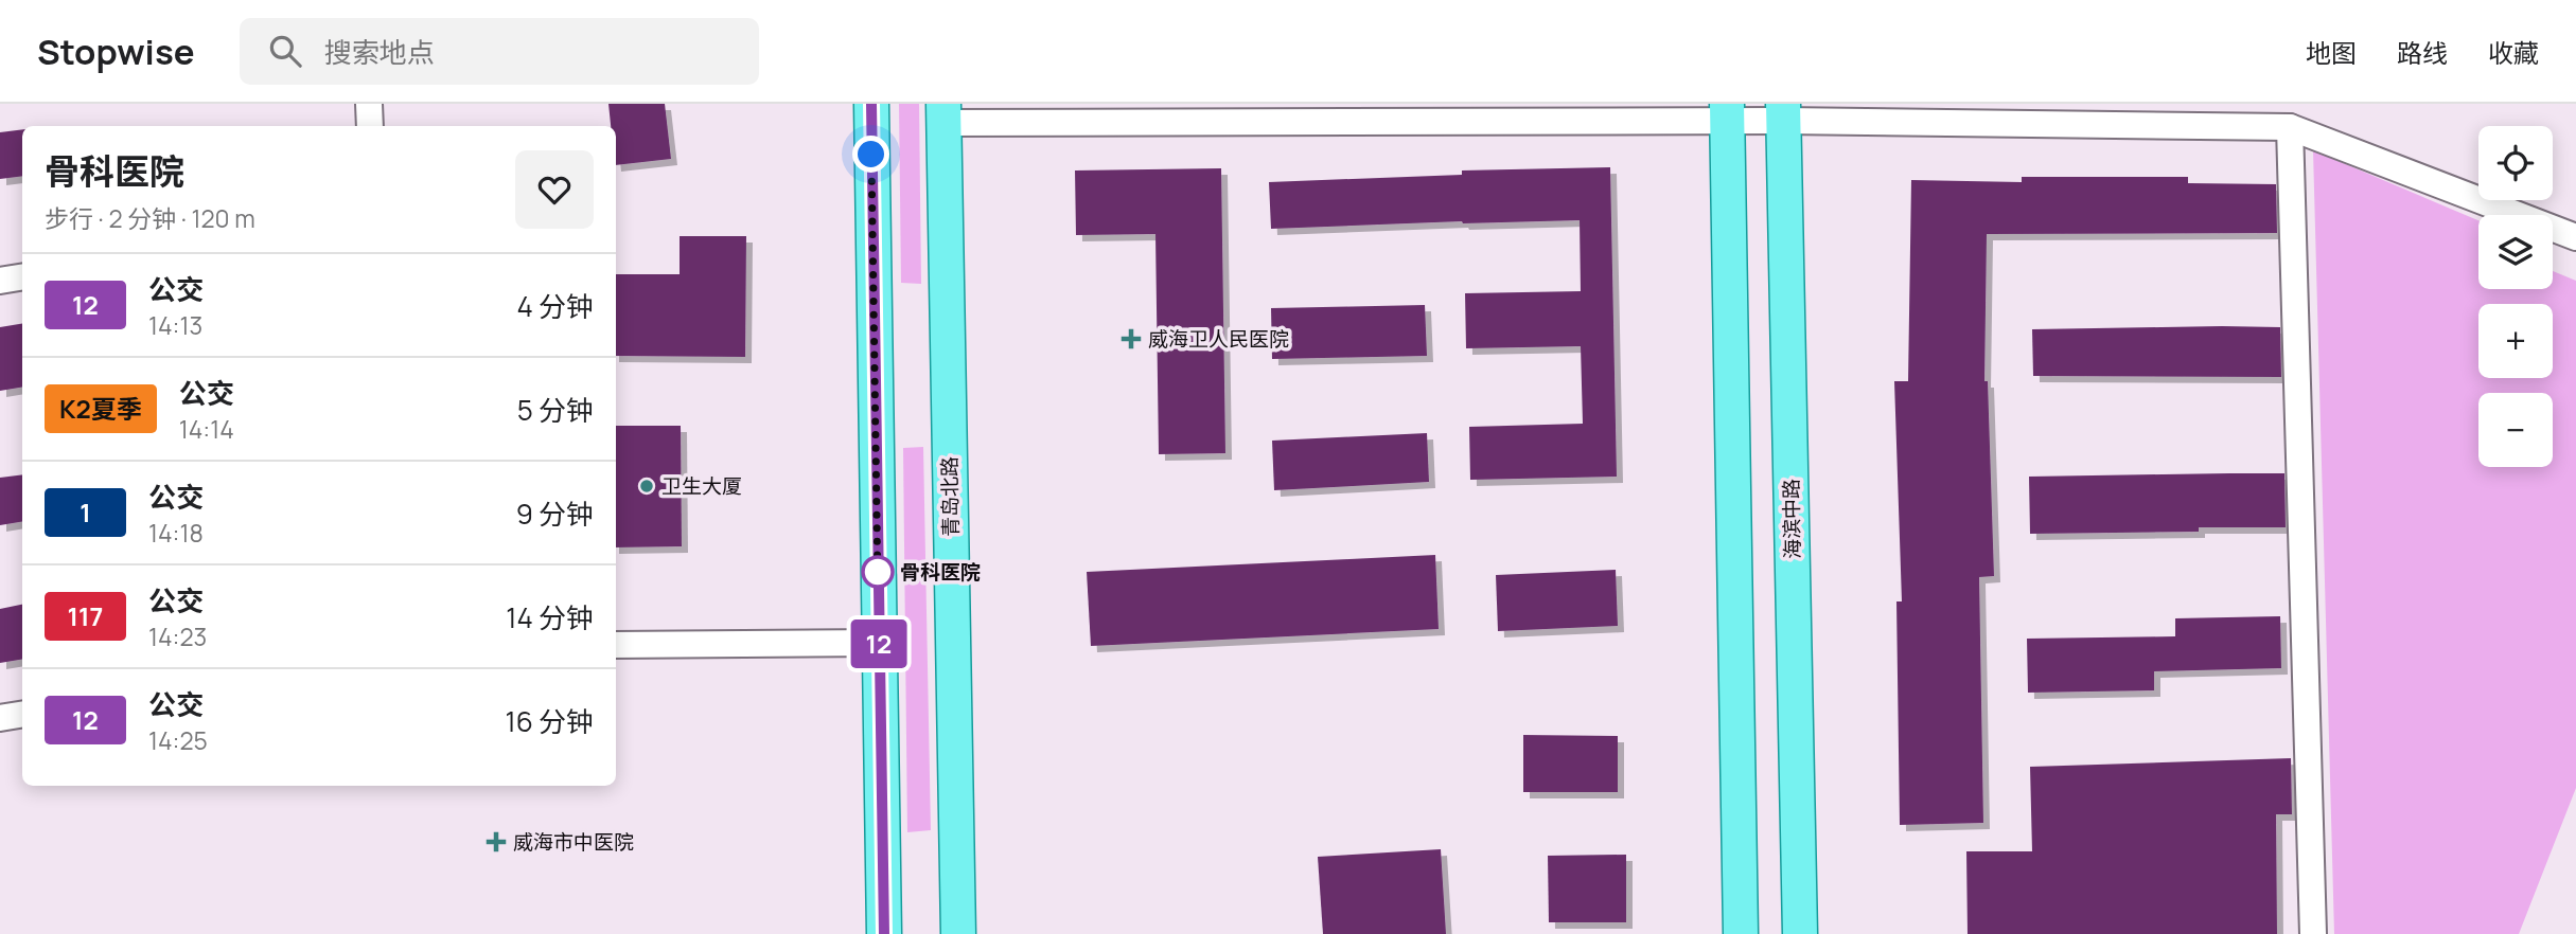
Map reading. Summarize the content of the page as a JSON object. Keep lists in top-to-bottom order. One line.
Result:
{"streets":{"main road":["青岛北路","海滨中路"]},"places":{"health":["威海卫人民医院","威海市中医院"],"other":["卫生大厦","骨科医院"]},"lines":["bus line 12"],"page":{"header":"Stopwise","search":"搜索地点","nav":["地图","路线","收藏"],"on_map":"12","map_buttons":["+","−"],"heading":["骨科医院","步行 · 2 分钟 · 120 m"],"list":[{"mark":"12","name":"公交","note":"14:13","value":"4 分钟"},{"mark":"K2夏季","name":"公交","note":"14:14","value":"5 分钟"},{"mark":"1","name":"公交","note":"14:18","value":"9 分钟"},{"mark":"117","name":"公交","note":"14:23","value":"14 分钟"},{"mark":"12","name":"公交","note":"14:25","value":"16 分钟"}]}}
